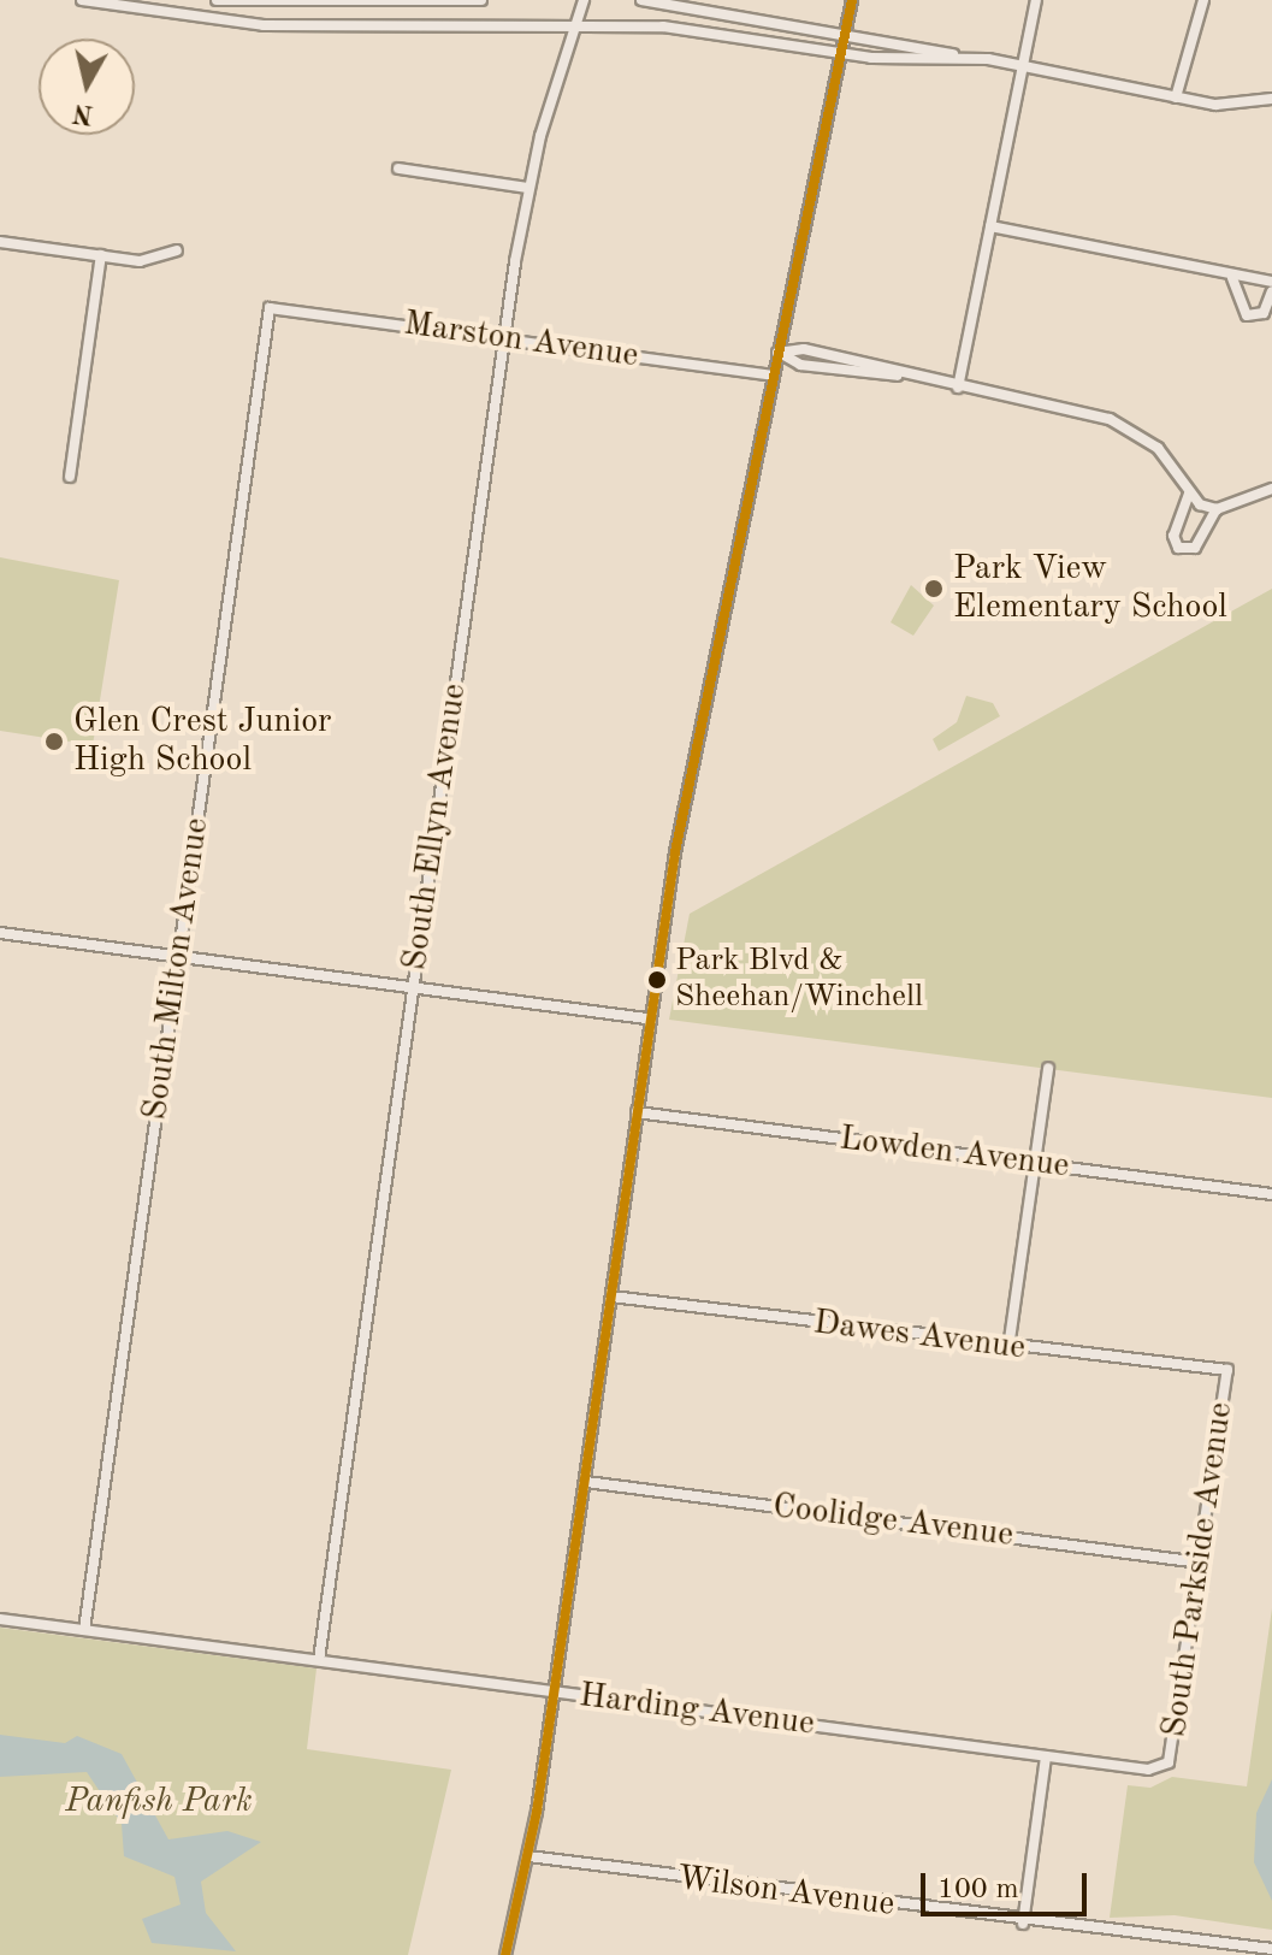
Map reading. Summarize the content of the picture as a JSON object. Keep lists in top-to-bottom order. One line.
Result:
{"streets":{"street":["Marston Avenue","South Ellyn Avenue","South Milton Avenue","Lowden Avenue","Dawes Avenue","Coolidge Avenue","South Parkside Avenue","Harding Avenue","Wilson Avenue"]},"crossings":[["Marston Avenue","South Ellyn Avenue"],["Marston Avenue","South Milton Avenue"],["South Ellyn Avenue","Harding Avenue"],["South Milton Avenue","Harding Avenue"],["Dawes Avenue","South Parkside Avenue"],["Coolidge Avenue","South Parkside Avenue"],["South Parkside Avenue","Harding Avenue"]],"parks":["Panfish Park"],"places":["Park View Elementary School","Glen Crest Junior High School","Park Blvd & Sheehan/Winchell"],"scale_bar":"100 m","north":"bottom"}
